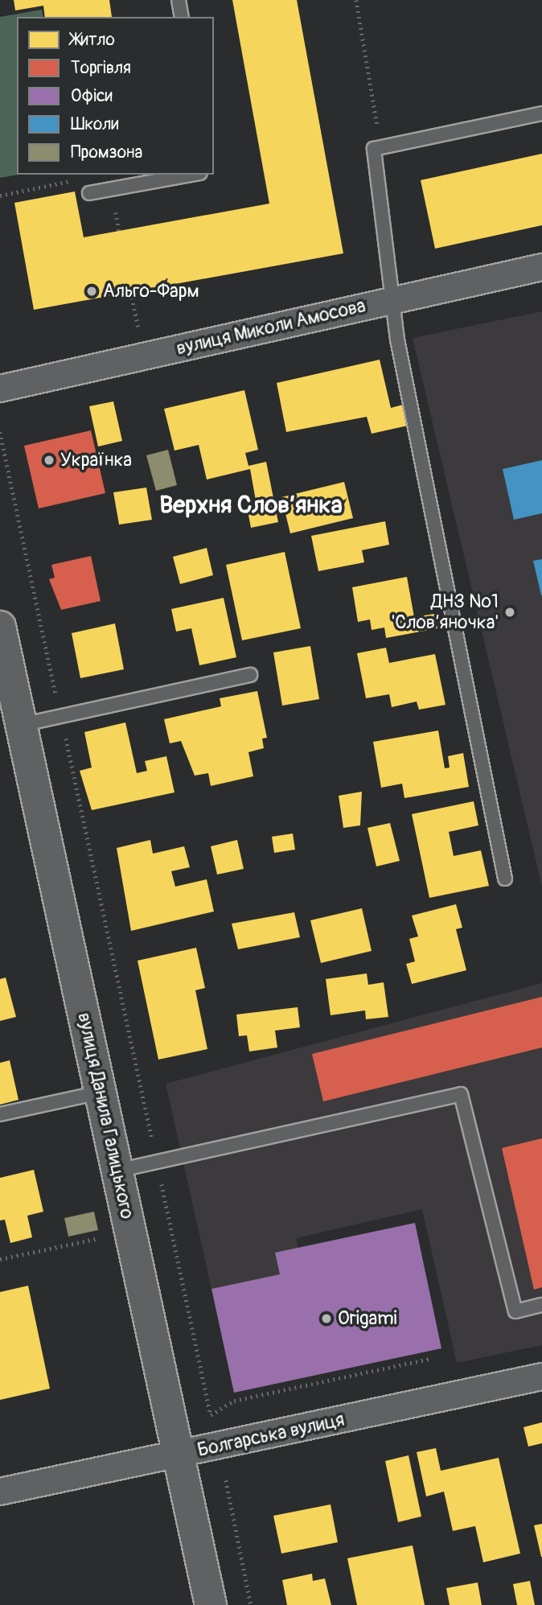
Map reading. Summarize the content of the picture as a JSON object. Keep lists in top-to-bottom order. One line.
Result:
{"streets":{"main road":["вулиця Данила Галицького"],"street":["вулиця Миколи Амосова","Болгарська вулиця"]},"crossings":[["вулиця Данила Галицького","Болгарська вулиця"]],"districts":["Верхня Слов’янка"],"places":["Альго-Фарм","Українка","ДНЗ №1 'Слов’яночка'","Origami"],"legend":["Житло","Торгівля","Офіси","Школи","Промзона"]}
